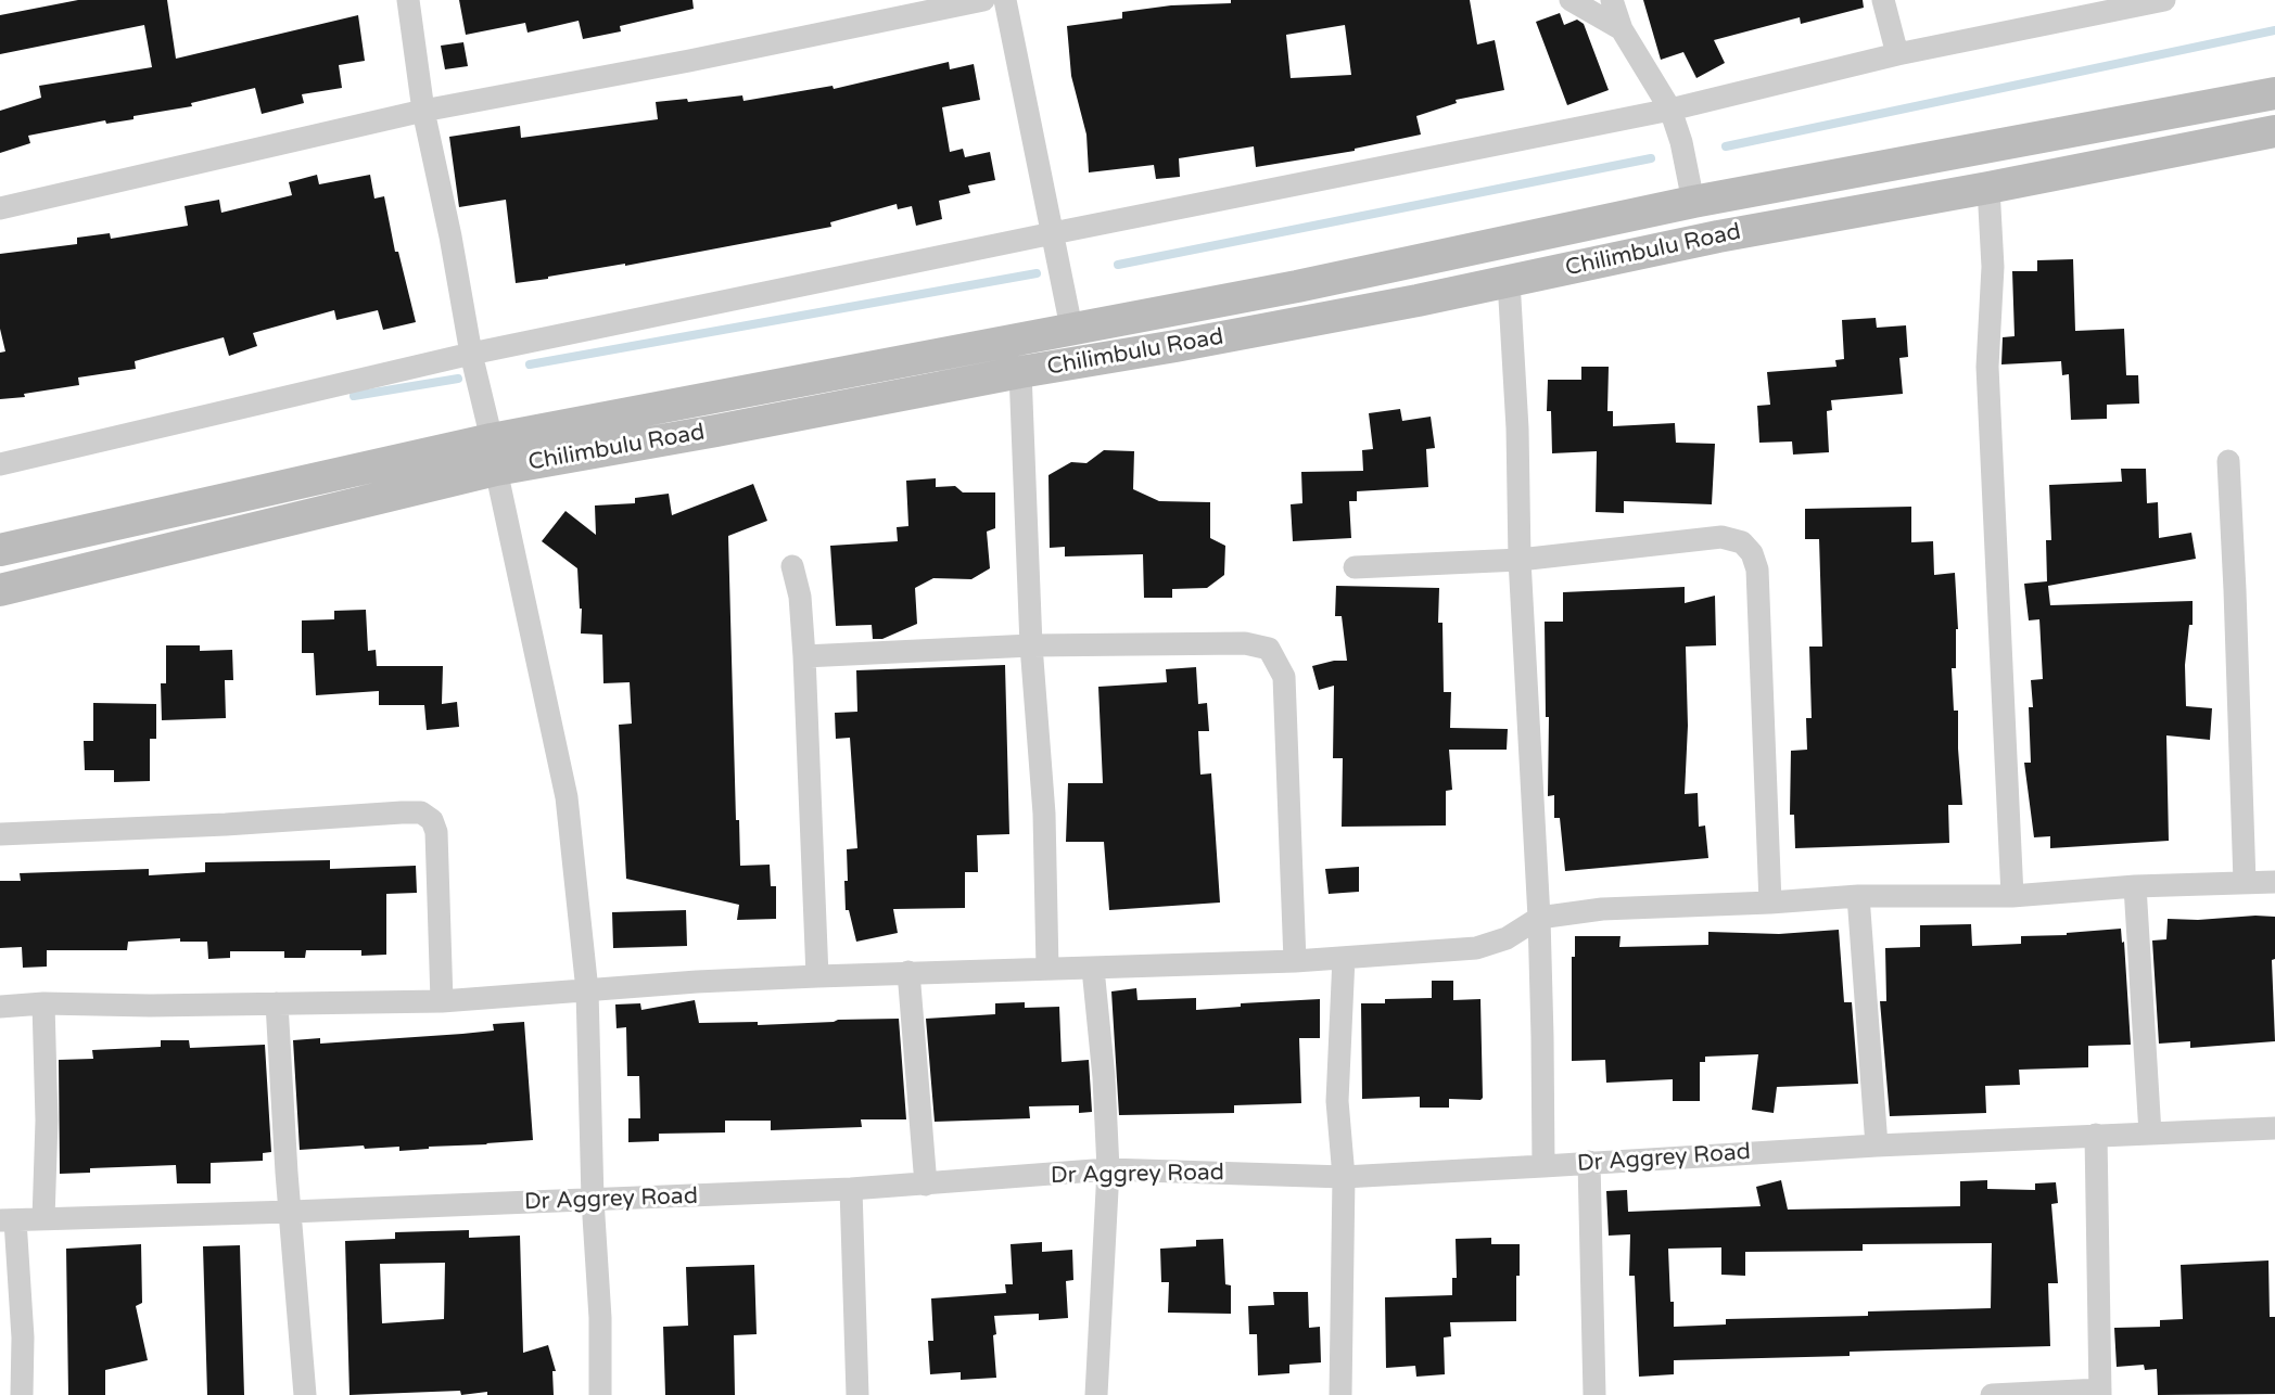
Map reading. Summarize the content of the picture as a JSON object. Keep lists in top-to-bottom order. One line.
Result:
{"streets":{"main road":["Chilimbulu Road"],"street":["Dr Aggrey Road"]}}
